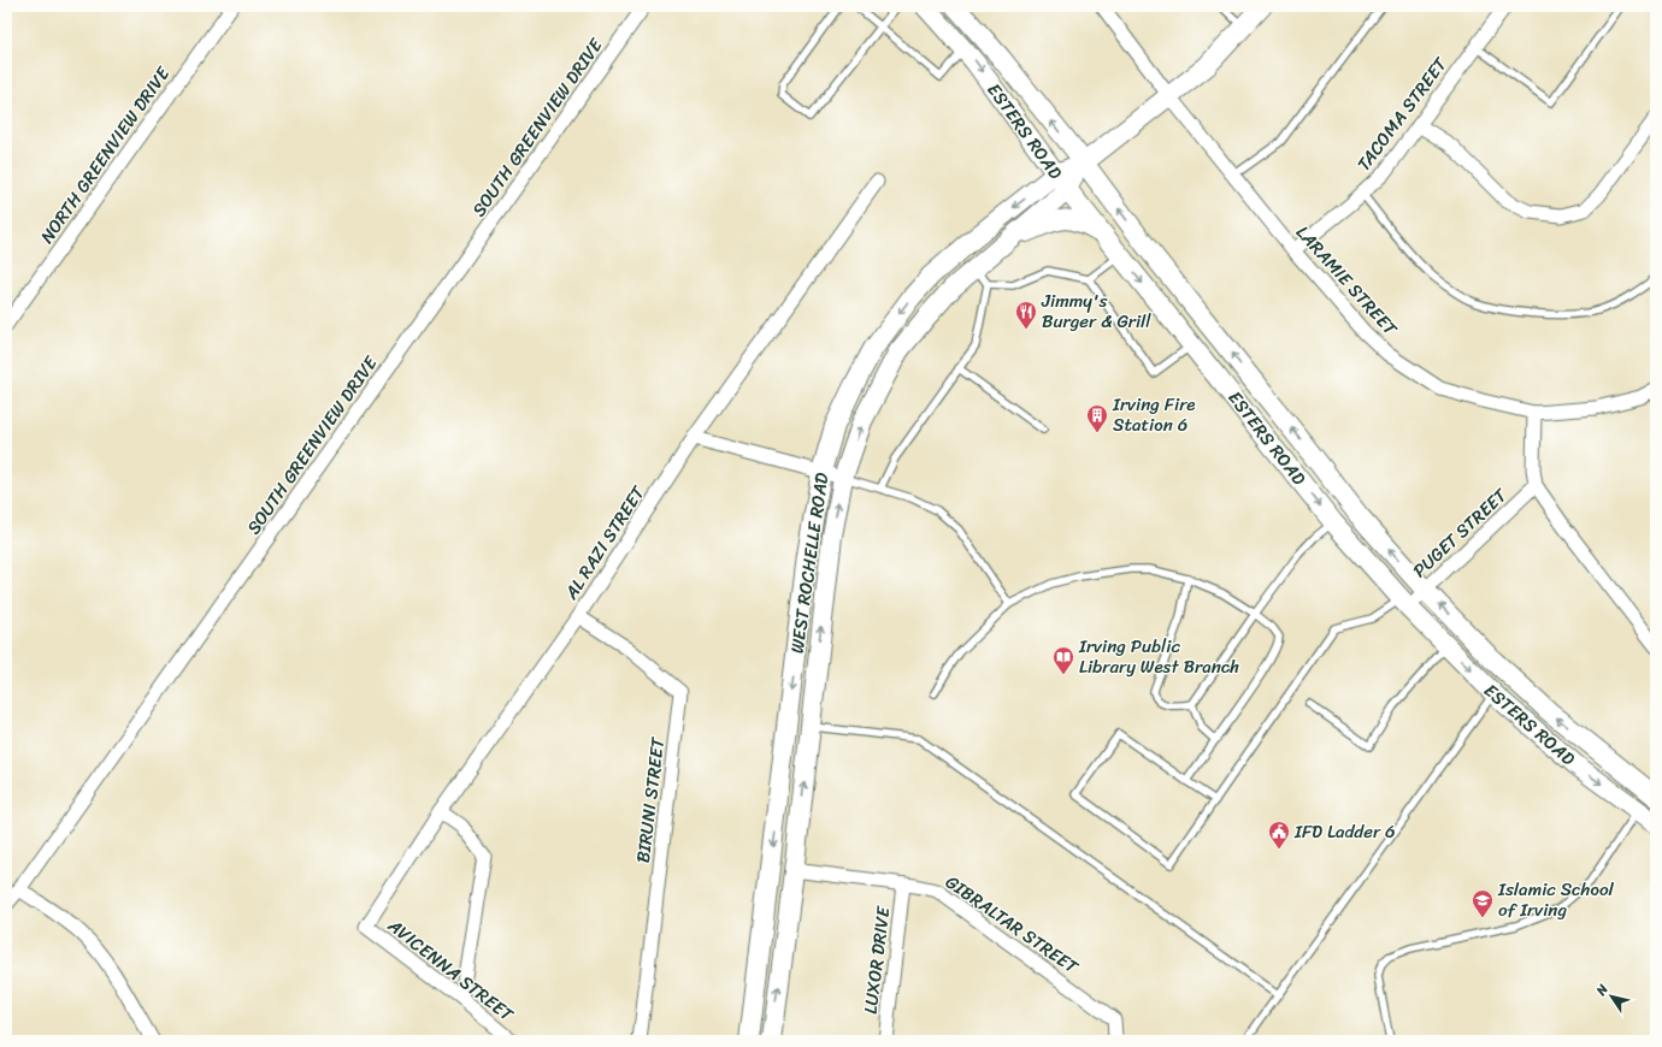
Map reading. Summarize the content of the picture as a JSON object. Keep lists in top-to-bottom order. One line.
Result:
{"streets":{"main road":["ESTERS ROAD","WEST ROCHELLE ROAD"],"street":["TACOMA STREET","SOUTH GREENVIEW DRIVE","NORTH GREENVIEW DRIVE","LARAMIE STREET","PUGET STREET","AL RAZI STREET","BIRUNI STREET","GIBRALTAR STREET","LUXOR DRIVE","AVICENNA STREET"]},"crossings":[["TACOMA STREET","LARAMIE STREET"],["ESTERS ROAD","PUGET STREET"],["ESTERS ROAD","WEST ROCHELLE ROAD"],["LARAMIE STREET","WEST ROCHELLE ROAD"],["AL RAZI STREET","BIRUNI STREET"],["AL RAZI STREET","AVICENNA STREET"],["WEST ROCHELLE ROAD","GIBRALTAR STREET"],["GIBRALTAR STREET","LUXOR DRIVE"]],"places":{"restaurant":["Jimmy's Burger & Grill"],"building":["Irving Fire Station 6"],"library":["Irving Public Library West Branch"],"public building":["IFD Ladder 6"],"school or university":["Islamic School of Irving"]},"north":"top left"}
